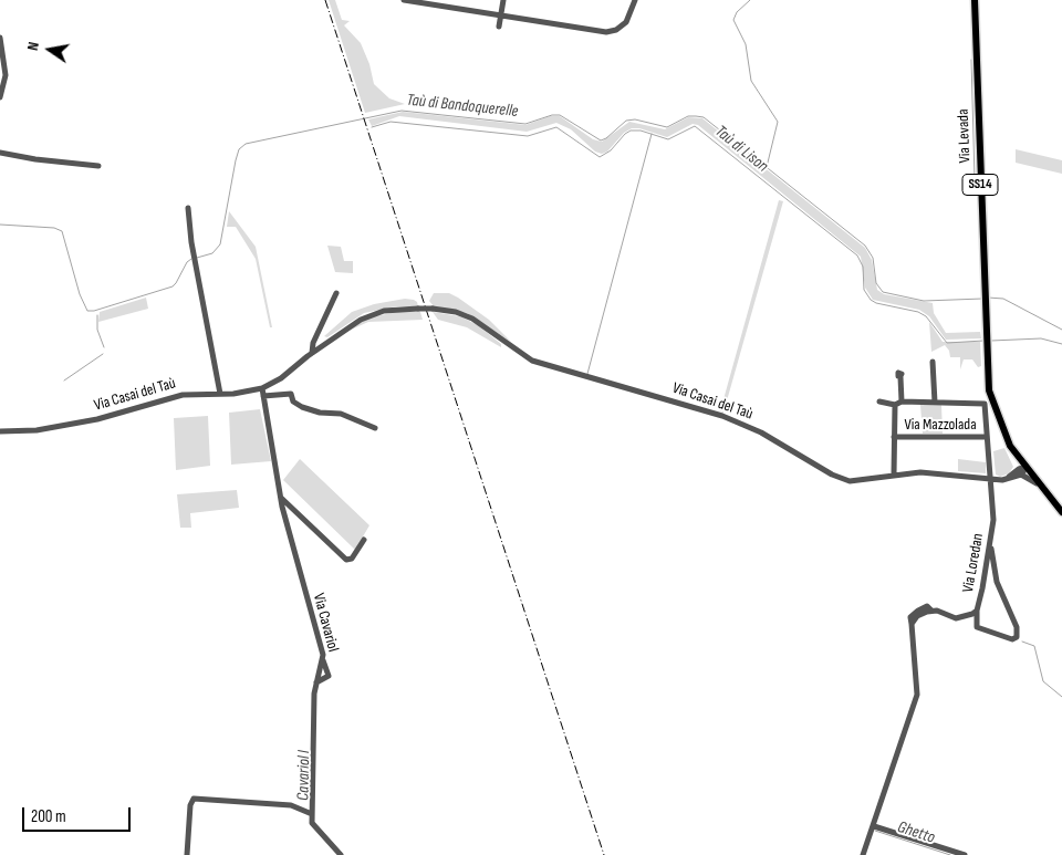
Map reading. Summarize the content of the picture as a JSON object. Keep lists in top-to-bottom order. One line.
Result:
{"streets":{"main road":["Via Levada","SS14"],"street":["Via Casai del Taù","Via Mazzolada","Via Loredan","Via Cavariol"]},"crossings":[["Via Levada","SS14"],["SS14","Via Casai del Taù"],["Via Casai del Taù","Via Loredan"],["Via Casai del Taù","Via Cavariol"],["Via Mazzolada","Via Loredan"]],"water":["Taù di Bandoquerelle","Taù di Lison","Cavariol I","Ghetto"],"scale_bar":"200 m","north":"left"}
